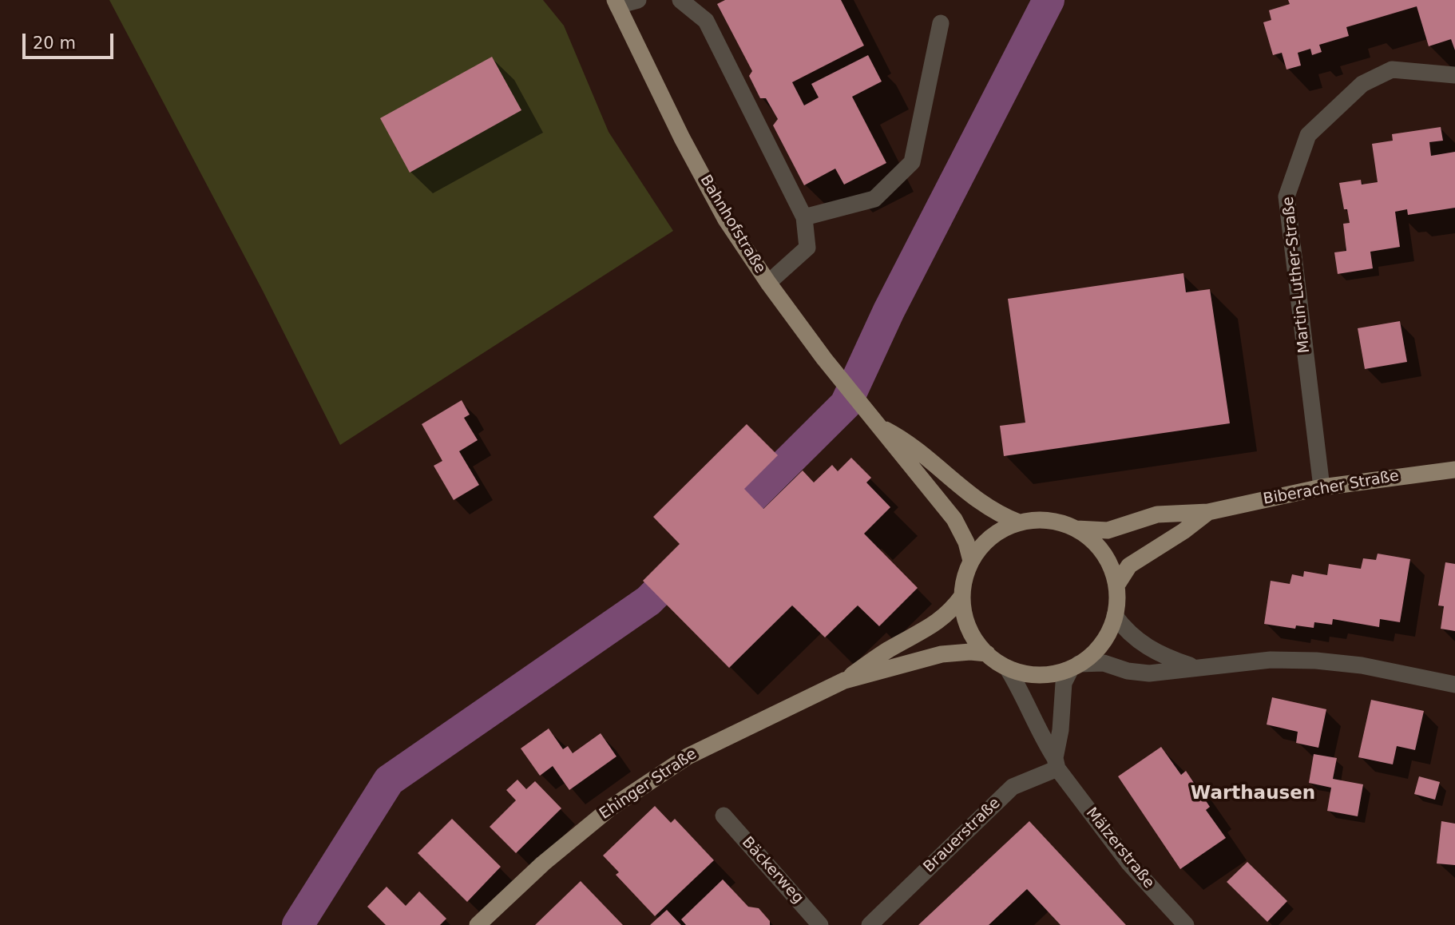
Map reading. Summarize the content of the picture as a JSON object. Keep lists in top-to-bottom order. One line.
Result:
{"streets":{"main road":["Bahnhofstraße","Biberacher Straße","Ehinger Straße"],"street":["Martin-Luther-Straße","Brauerstraße","Mälzerstraße","Bäckerweg"]},"crossings":[["Bahnhofstraße","Biberacher Straße"],["Bahnhofstraße","Ehinger Straße"],["Martin-Luther-Straße","Biberacher Straße"],["Biberacher Straße","Ehinger Straße"],["Brauerstraße","Mälzerstraße"]],"districts":["Warthausen"],"scale_bar":"20 m"}
